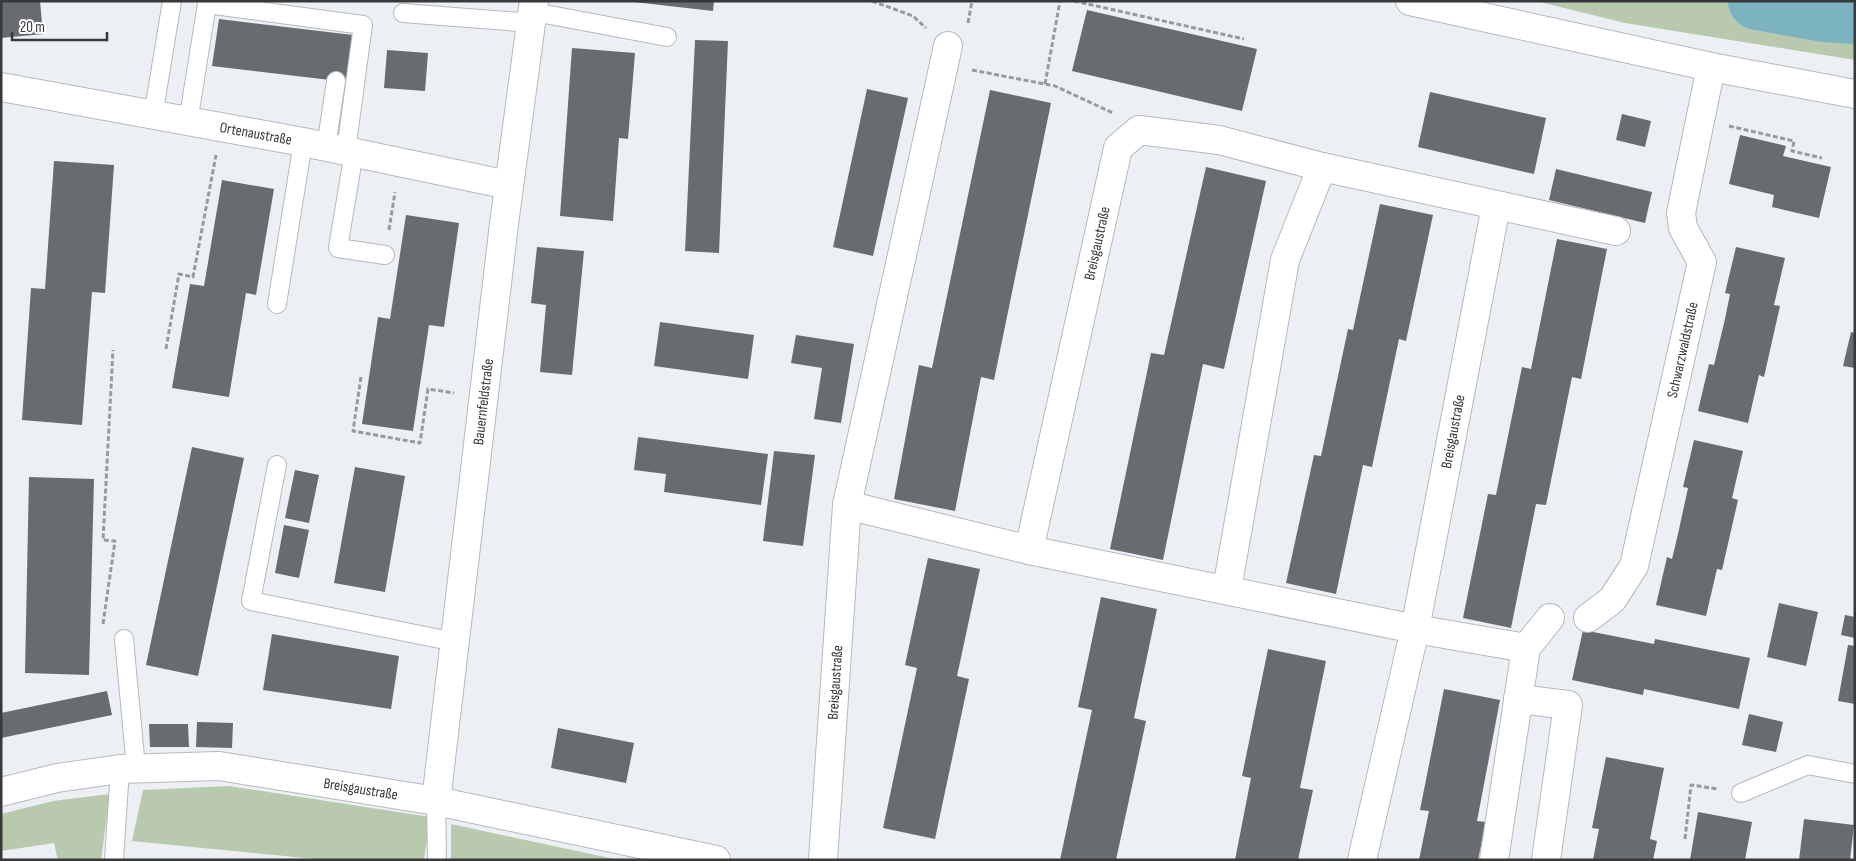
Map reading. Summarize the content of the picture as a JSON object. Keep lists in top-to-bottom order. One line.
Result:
{"streets":{"street":["Ortenaustraße","Breisgaustraße","Schwarzwaldstraße","Bauernfeldstraße"]},"crossings":[["Ortenaustraße","Bauernfeldstraße"],["Breisgaustraße","Bauernfeldstraße"]],"scale_bar":"20 m"}
